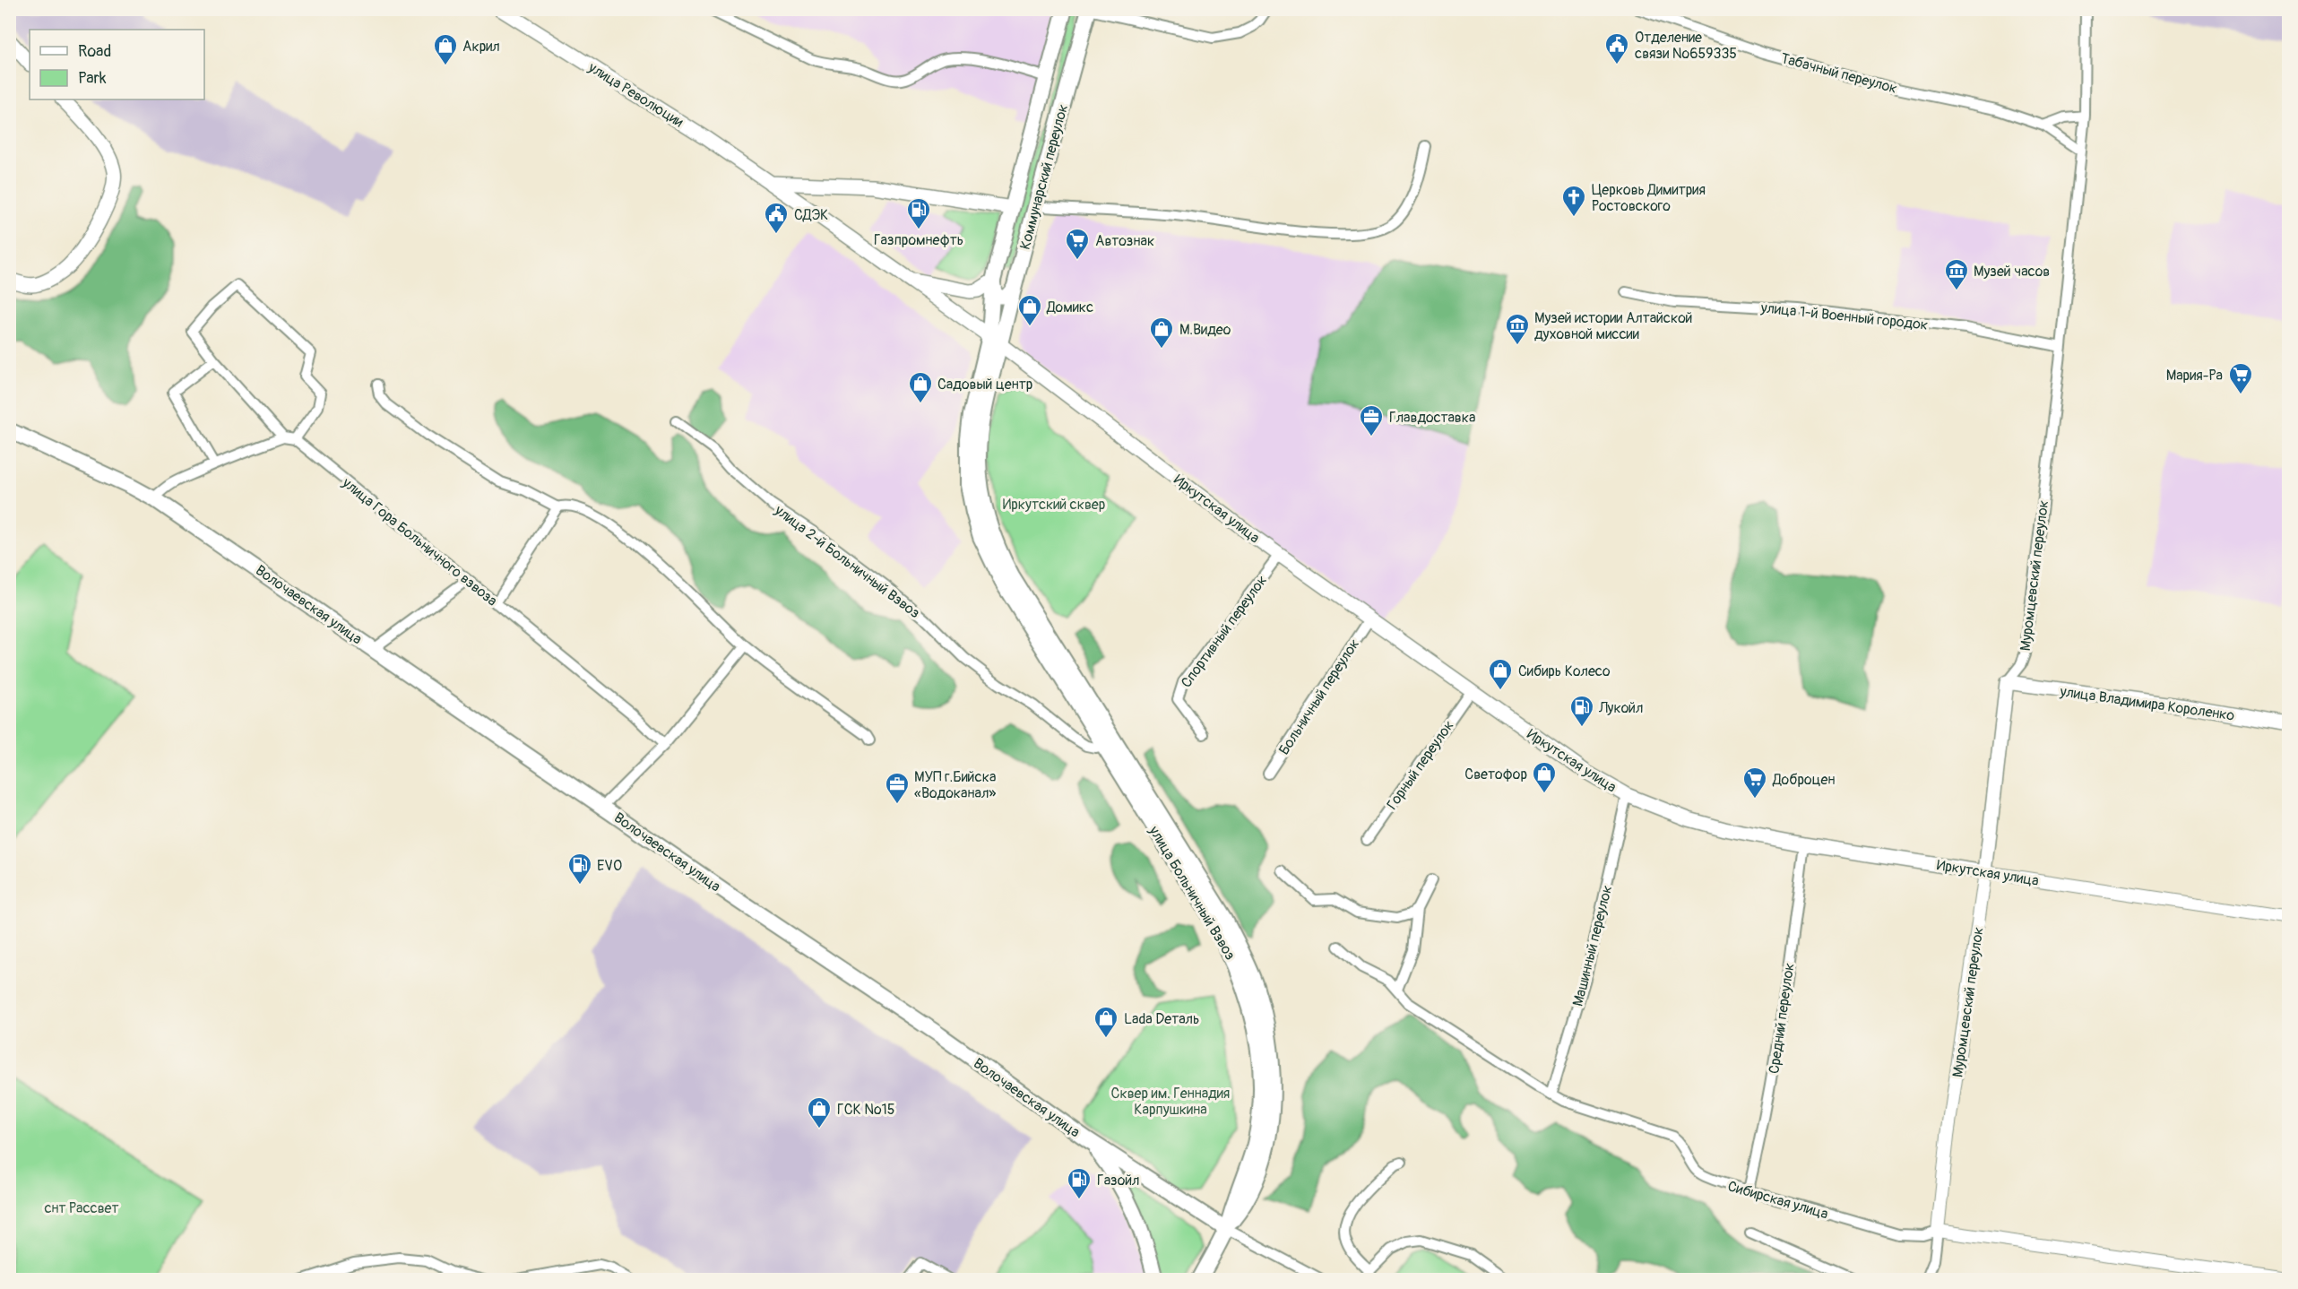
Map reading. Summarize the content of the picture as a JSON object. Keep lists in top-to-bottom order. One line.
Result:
{"streets":{"main road":["улица Революции","Коммунарский переулок","Иркутская улица","Муромцевский переулок","Волочаевская улица","улица Владимира Короленко","улица Больничный Взвоз"],"street":["Табачный переулок","улица 1-й Военный городок","улица Гора Больничного взвоза","улица 2-й Больничный Взвоз","Спортивный переулок","Больничный переулок","Горный переулок","Машинный переулок","Средний переулок","Сибирская улица"]},"crossings":[["Табачный переулок","Муромцевский переулок"],["улица Революции","Коммунарский переулок"],["улица Революции","Иркутская улица"],["улица Революции","улица Больничный Взвоз"],["Коммунарский переулок","Иркутская улица"],["Коммунарский переулок","улица Больничный Взвоз"],["улица 1-й Военный городок","Муромцевский переулок"],["Иркутская улица","Муромцевский переулок"],["Иркутская улица","Спортивный переулок"],["Иркутская улица","Больничный переулок"],["Иркутская улица","Горный переулок"],["Иркутская улица","улица Больничный Взвоз"],["Иркутская улица","Машинный переулок"],["Иркутская улица","Средний переулок"],["улица 2-й Больничный Взвоз","улица Больничный Взвоз"],["Муромцевский переулок","улица Владимира Короленко"],["Муромцевский переулок","Сибирская улица"],["Волочаевская улица","улица Больничный Взвоз"],["Машинный переулок","Сибирская улица"],["Средний переулок","Сибирская улица"]],"parks":["Иркутский сквер","Сквер им. Геннадия Карпушкина","снт Рассвет"],"places":{"public building":["Отделение связи №659335","СДЭК"],"shop":["Акрил","Домикс","М.Видео","Садовый центр","Сибирь Колесо","Светофор","Lada Dеталь","ГСК №15"],"church":["Церковь Димитрия Ростовского"],"fuel station":["Газпромнефть","Лукойл","EVO","Газойл"],"supermarket":["Автознак","Мария-Ра","Доброцен"],"museum":["Музей часов","Музей истории Алтайской духовной миссии"],"office":["Главдоставка","МУП г.Бийска «Водоканал»"]},"legend":["Road","Park"]}
